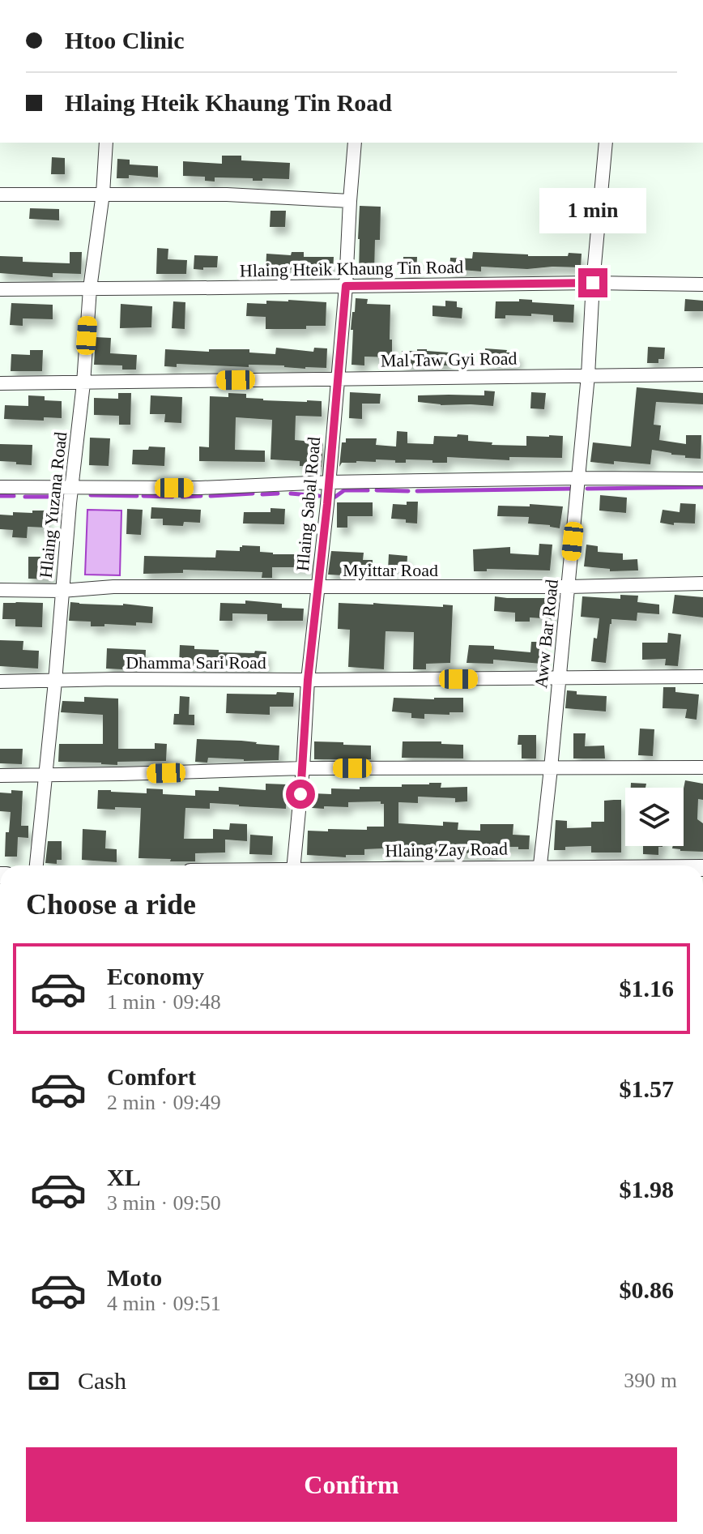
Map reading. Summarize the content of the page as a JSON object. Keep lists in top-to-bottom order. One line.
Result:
{"streets":{"street":["Hlaing Hteik Khaung Tin Road","Mal Taw Gyi Road","Hlaing Sabal Road","Hlaing Yuzana Road","Myittar Road","Aww Bar Road","Dhamma Sari Road"]},"crossings":[["Hlaing Hteik Khaung Tin Road","Hlaing Sabal Road"],["Hlaing Hteik Khaung Tin Road","Hlaing Yuzana Road"],["Hlaing Hteik Khaung Tin Road","Aww Bar Road"],["Mal Taw Gyi Road","Hlaing Sabal Road"],["Mal Taw Gyi Road","Hlaing Yuzana Road"],["Mal Taw Gyi Road","Aww Bar Road"],["Hlaing Sabal Road","Myittar Road"],["Hlaing Sabal Road","Dhamma Sari Road"],["Hlaing Yuzana Road","Myittar Road"],["Hlaing Yuzana Road","Dhamma Sari Road"],["Myittar Road","Aww Bar Road"],["Aww Bar Road","Dhamma Sari Road"]],"page":{"banner":["Htoo Clinic","Hlaing Hteik Khaung Tin Road"],"bubble":"1 min","heading":"Choose a ride","list":[{"name":"Economy","note":"1 min · 09:48","value":"$1.16"},{"name":"Comfort","note":"2 min · 09:49","value":"$1.57"},{"name":"XL","note":"3 min · 09:50","value":"$1.98"},{"name":"Moto","note":"4 min · 09:51","value":"$0.86"}],"pay":["Cash","390 m"],"buttons":"Confirm"}}
